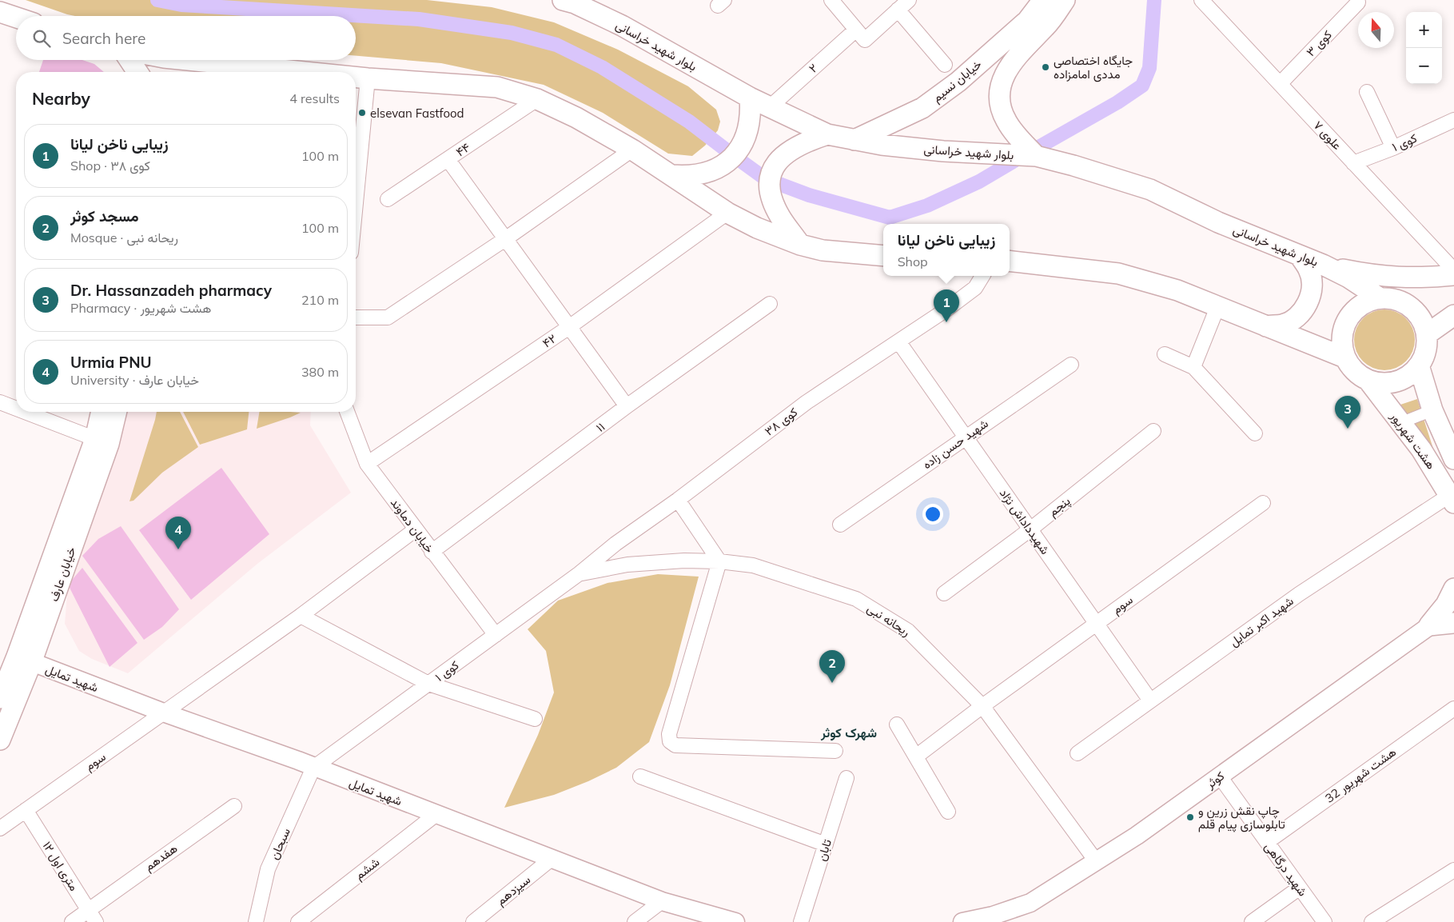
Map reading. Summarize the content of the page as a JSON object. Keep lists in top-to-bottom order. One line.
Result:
{"streets":{"main road":["بلوار شهید خراسانی","خیابان نسیم","هشت شهریور","خیابان عارف"],"street":["کوی ۳","۲","علوی ۷","کوی ۱","۴۴","۴۲","کوی ۳۸","۱۱","شهید حسن زاده","پنجم","شهیدداداش نژاد","خیابان دماوند","سوم","ریحانه نبی","شهید اکبر تمایل","شهید تمایل","هشت شهریور 32","کوثر","سبحان","تابان","هفدهم","۱۲ متری اول","ششم","شهید درگاهی","سیزدهم"]},"crossings":[["کوی ۳","علوی ۷"],["بلوار شهید خراسانی","۲"],["بلوار شهید خراسانی","خیابان نسیم"],["بلوار شهید خراسانی","هشت شهریور"],["علوی ۷","کوی ۱"],["کوی ۱","کوی ۳۸"],["کوی ۱","خیابان دماوند"],["کوی ۱","ریحانه نبی"],["کوی ۱","شهید تمایل"],["کوی ۱","سبحان"],["۴۲","خیابان دماوند"],["کوی ۳۸","شهیدداداش نژاد"],["کوی ۳۸","ریحانه نبی"],["۱۱","خیابان دماوند"],["هشت شهریور","شهید اکبر تمایل"],["شهید حسن زاده","شهیدداداش نژاد"],["پنجم","شهیدداداش نژاد"],["شهیدداداش نژاد","سوم"],["شهیدداداش نژاد","شهید اکبر تمایل"],["خیابان دماوند","سوم"],["خیابان عارف","شهید تمایل"],["سوم","ریحانه نبی"],["سوم","شهید تمایل"],["سوم","۱۲ متری اول"],["ریحانه نبی","کوثر"],["شهید تمایل","سبحان"],["شهید تمایل","ششم"],["شهید تمایل","سیزدهم"],["هشت شهریور 32","شهید درگاهی"],["کوثر","شهید درگاهی"],["هفدهم","۱۲ متری اول"]],"districts":["شهرک کوثر"],"places":["جایگاه اختصاصی مددی امامزاده","elsevan Fastfood","چاپ نقش زرین و تابلوسازی پیام قلم"],"north":"top","page":{"map_buttons":["+","−"],"search":"Search here","heading":["Nearby","4 results"],"list":[{"mark":"1","name":"زیبایی ناخن لیانا","note":"Shop · کوی ۳۸","value":"100 m"},{"mark":"2","name":"مسجد کوثر","note":"Mosque · ریحانه نبی","value":"100 m"},{"mark":"3","name":"Dr. Hassanzadeh pharmacy","note":"Pharmacy · هشت شهریور","value":"210 m"},{"mark":"4","name":"Urmia PNU","note":"University · خیابان عارف","value":"380 m"}],"popup":["زیبایی ناخن لیانا","Shop"],"pins":["1","3","4","2"]}}
